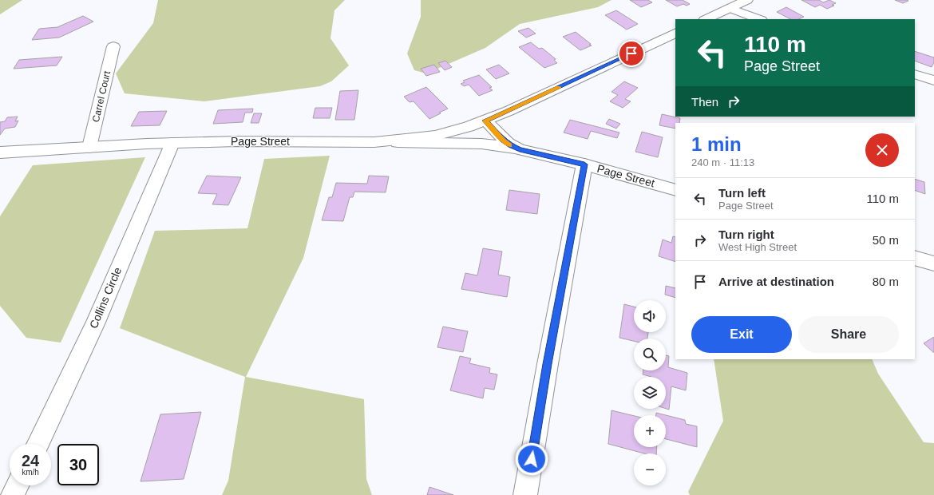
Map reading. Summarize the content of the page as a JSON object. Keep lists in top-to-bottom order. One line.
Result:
{"streets":{"street":["Carrel Court","Page Street","Collins Circle"]},"crossings":[["Carrel Court","Page Street"],["Page Street","Collins Circle"]],"page":{"turn":["110 m","Page Street"],"then":"Then","heading":["1 min","240 m · 11:13"],"list":[{"name":"Turn left","note":"Page Street","value":"110 m"},{"name":"Turn right","note":"West High Street","value":"50 m"},{"name":"Arrive at destination","value":"80 m"}],"map_buttons":["+","−"],"buttons":["Exit","Share"],"speed":"24 km/h","limit":"30"}}
